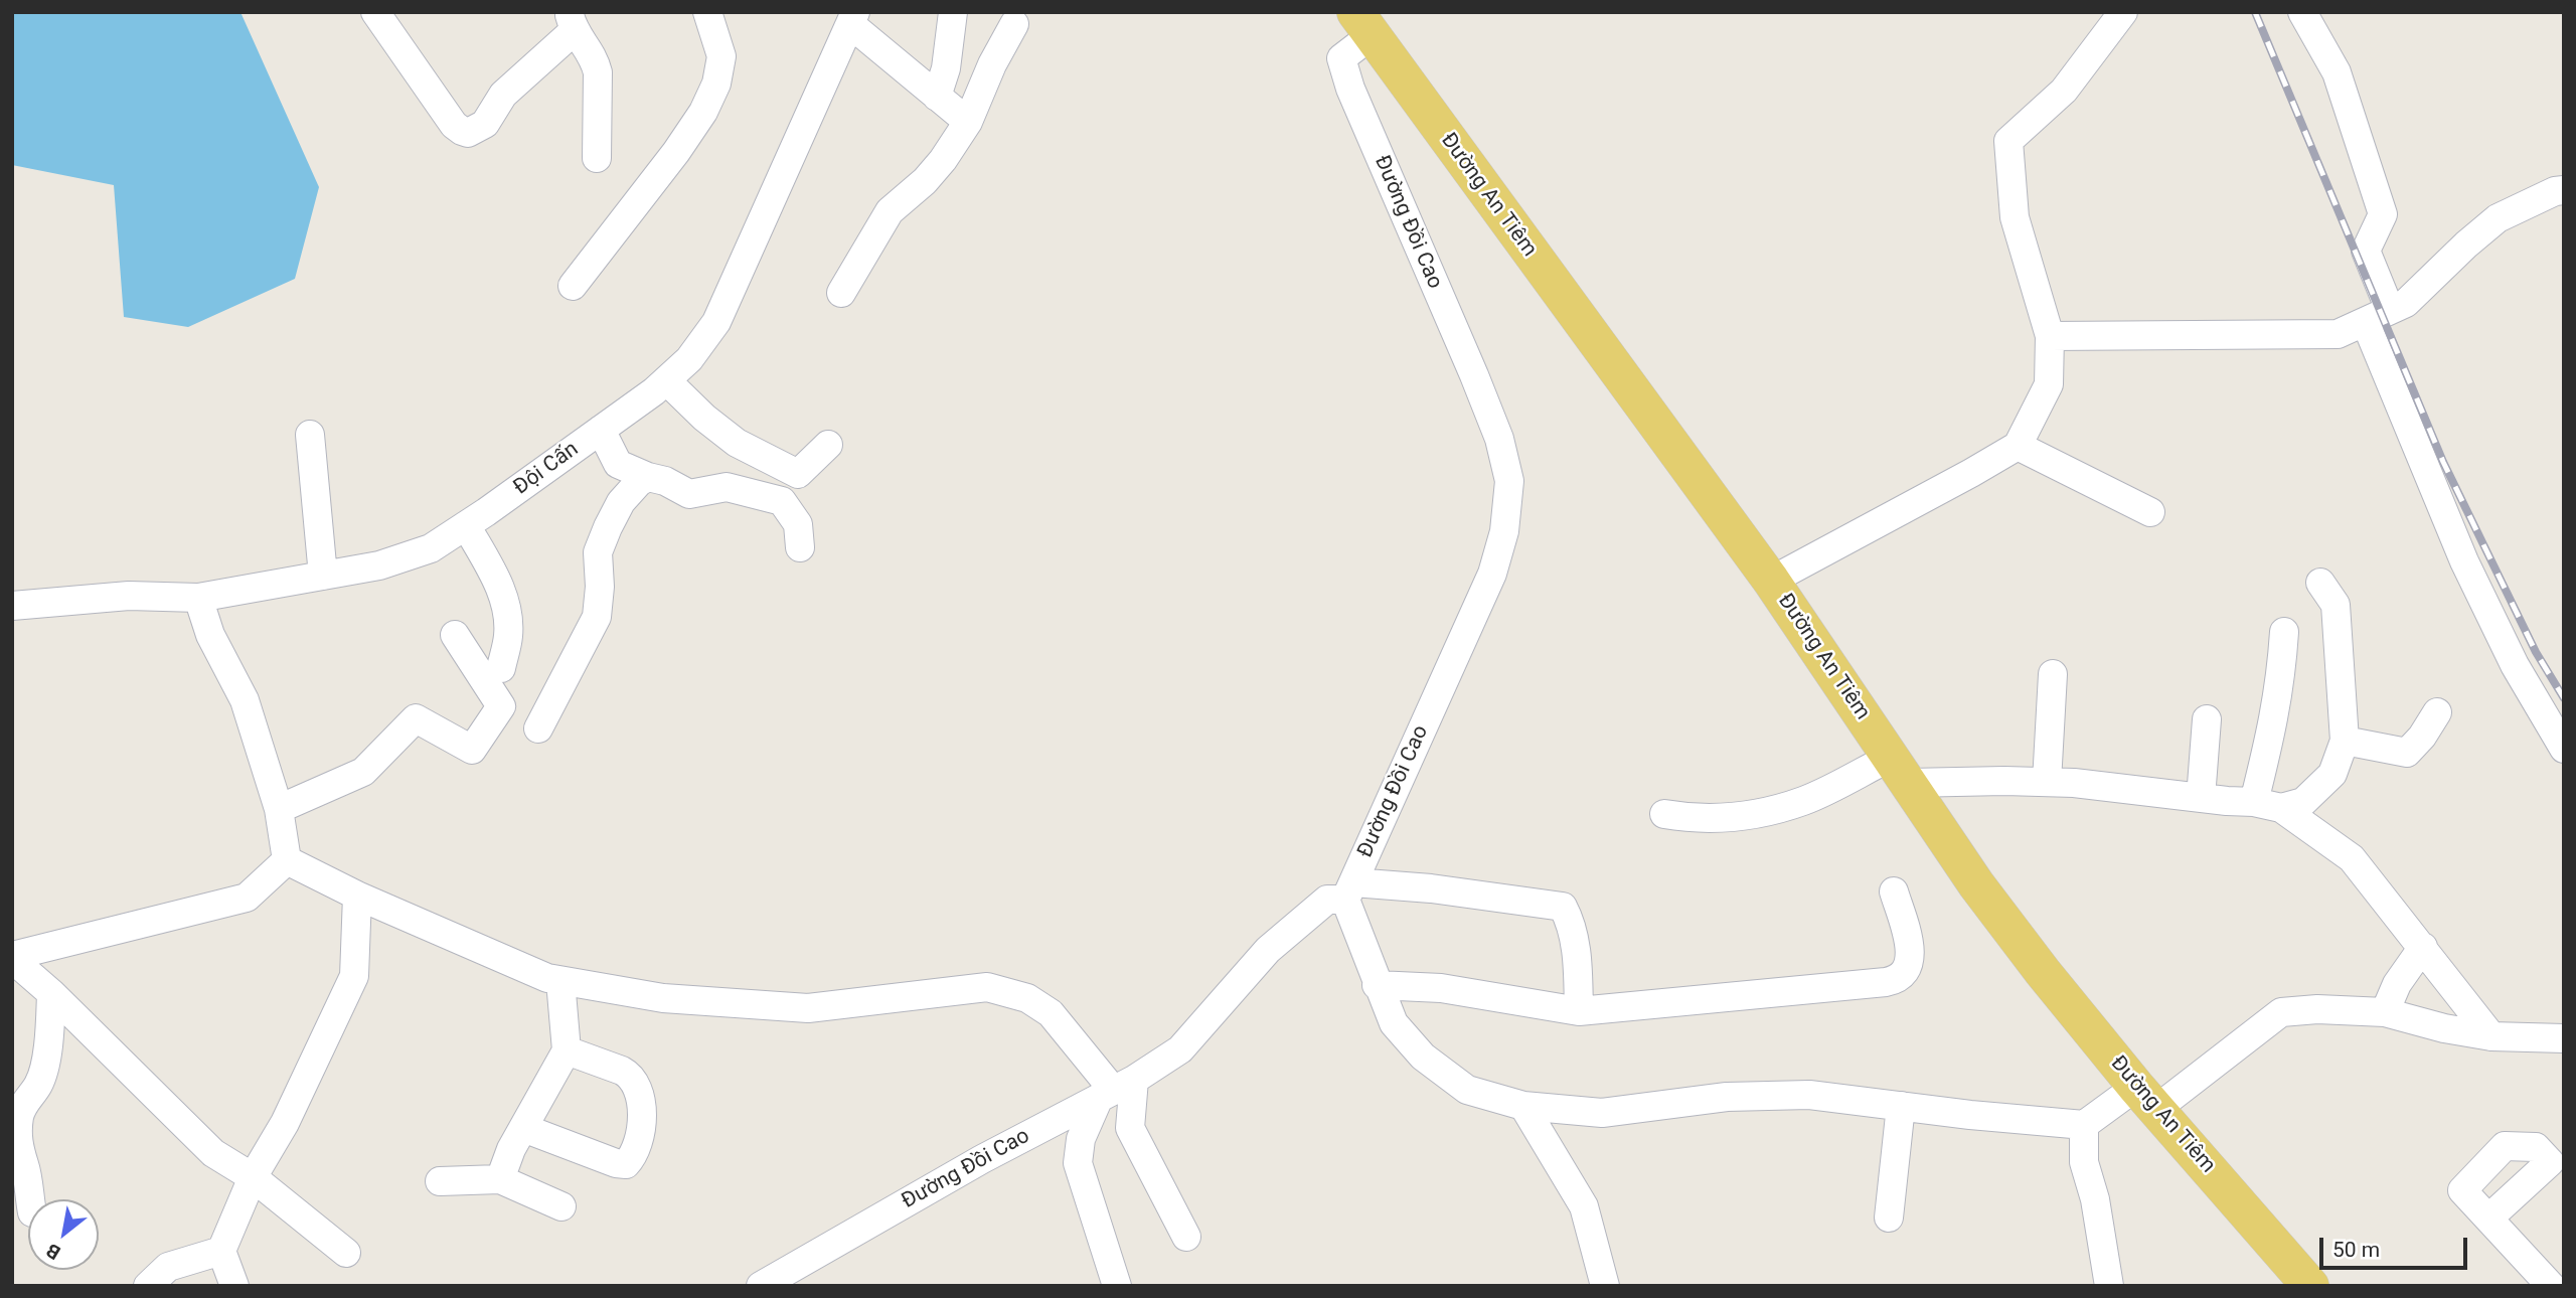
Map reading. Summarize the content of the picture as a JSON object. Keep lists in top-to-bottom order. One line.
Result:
{"streets":{"main road":["Đường An Tiêm"],"street":["Đường Đồi Cao","Đội Cấn"]},"crossings":[["Đường An Tiêm","Đường Đồi Cao"]],"scale_bar":"50 m","north":"bottom left"}
